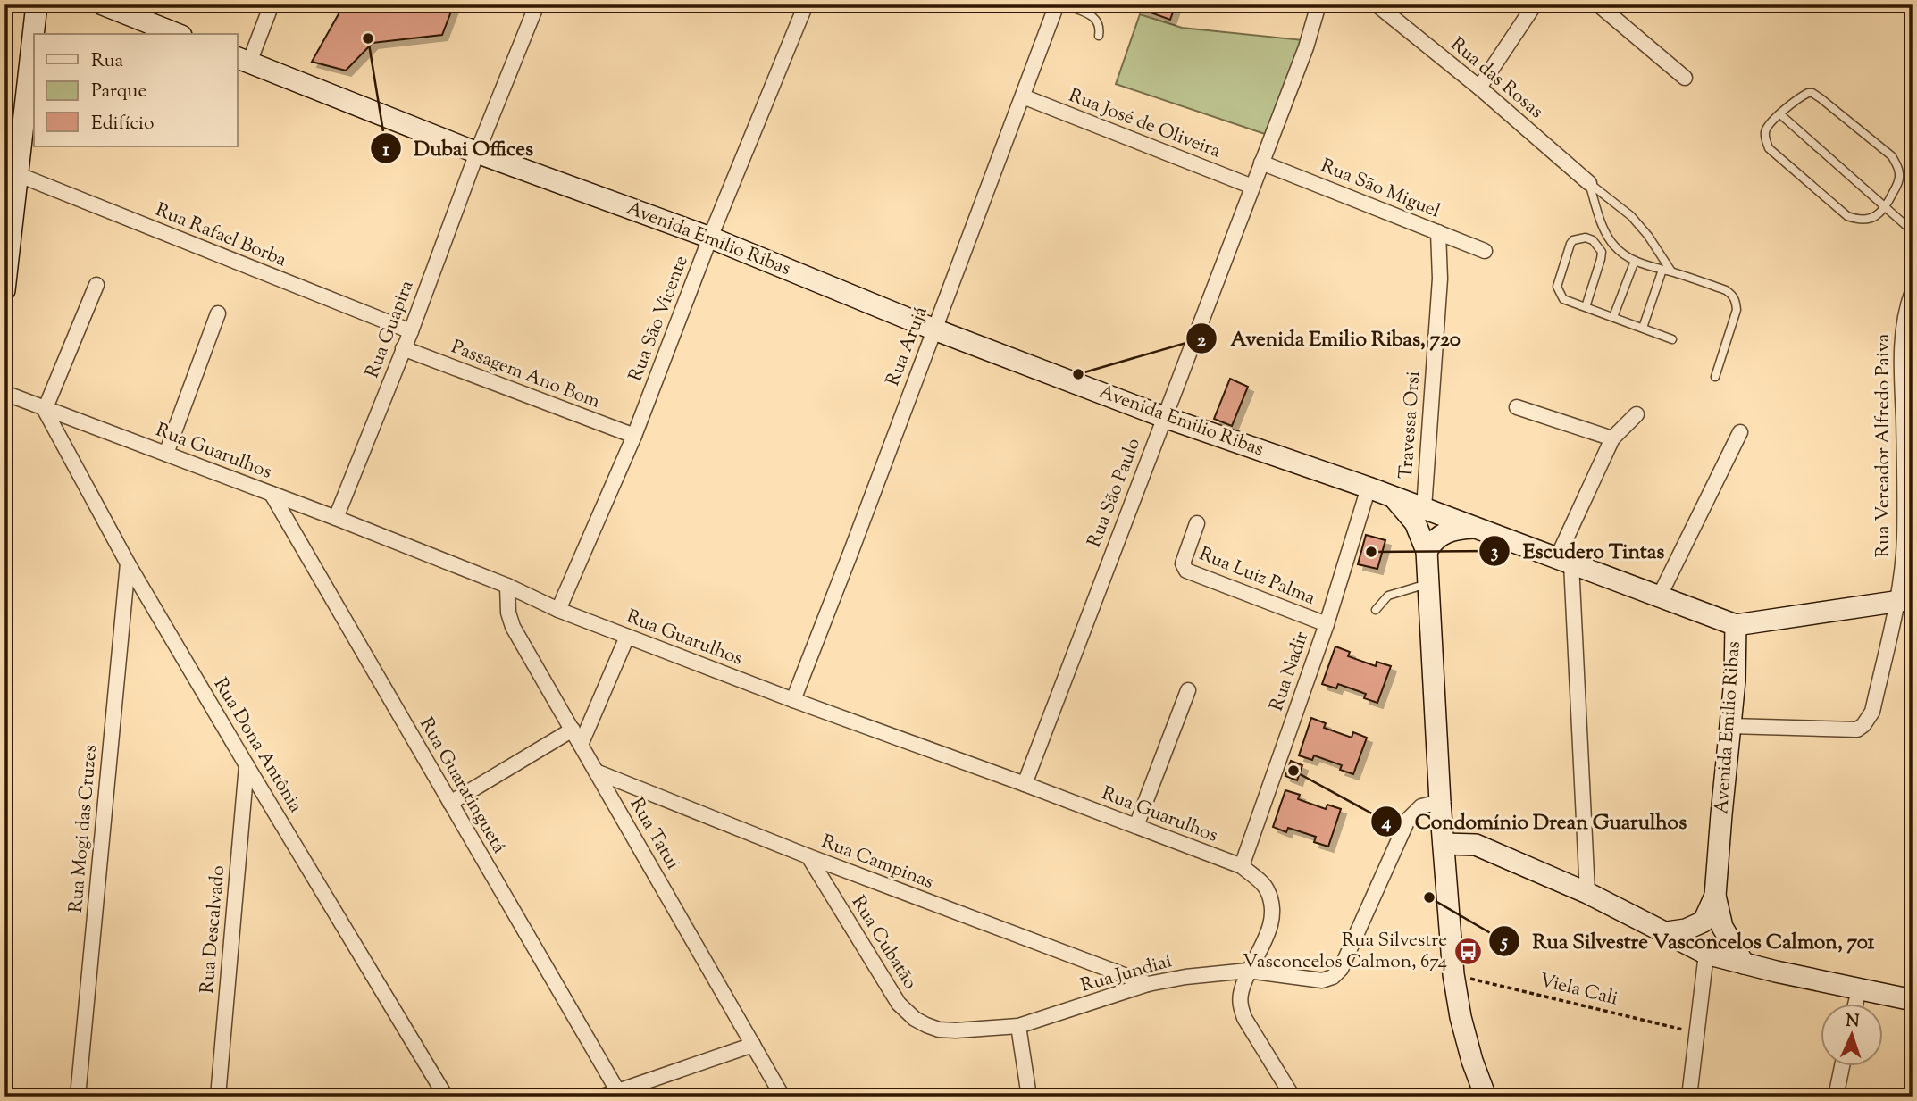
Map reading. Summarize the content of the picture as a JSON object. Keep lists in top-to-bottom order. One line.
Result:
{"streets":{"main road":["Avenida Emilio Ribas"],"street":["Rua das Rosas","Rua José de Oliveira","Rua São Miguel","Rua Rafael Borba","Rua São Vicente","Rua Guapira","Rua Arujá","Passagem Ano Bom","Travessa Orsi","Rua Vereador Alfredo Paiva","Rua Guarulhos","Rua São Paulo","Rua Luiz Palma","Rua Nadir","Rua Dona Antônia","Rua Guaratinguetá","Rua Mogi das Cruzes","Rua Tatuí","Rua Campinas","Rua Descalvado","Rua Cubatão","Rua Jundiaí"],"path":["Viela Cali"]},"crossings":[["Rua José de Oliveira","Rua Arujá"],["Rua José de Oliveira","Rua São Paulo"],["Rua São Miguel","Travessa Orsi"],["Rua São Miguel","Rua São Paulo"],["Rua Rafael Borba","Rua Guapira"],["Avenida Emilio Ribas","Rua São Vicente"],["Avenida Emilio Ribas","Rua Guapira"],["Avenida Emilio Ribas","Rua Arujá"],["Avenida Emilio Ribas","Travessa Orsi"],["Avenida Emilio Ribas","Rua Vereador Alfredo Paiva"],["Avenida Emilio Ribas","Rua São Paulo"],["Avenida Emilio Ribas","Rua Nadir"],["Rua São Vicente","Passagem Ano Bom"],["Rua São Vicente","Rua Guarulhos"],["Rua Guapira","Passagem Ano Bom"],["Rua Guapira","Rua Guarulhos"],["Rua Arujá","Rua Guarulhos"],["Rua Guarulhos","Rua São Paulo"],["Rua Guarulhos","Rua Nadir"],["Rua Guarulhos","Rua Dona Antônia"],["Rua Guarulhos","Rua Guaratinguetá"],["Rua Guarulhos","Rua Tatuí"],["Rua Guarulhos","Rua Jundiaí"],["Rua Luiz Palma","Rua Nadir"],["Rua Dona Antônia","Rua Mogi das Cruzes"],["Rua Dona Antônia","Rua Descalvado"],["Rua Tatuí","Rua Campinas"],["Rua Campinas","Rua Cubatão"],["Rua Campinas","Rua Jundiaí"],["Rua Cubatão","Rua Jundiaí"]],"places":{"other":["Dubai Offices","Avenida Emilio Ribas, 720","Escudero Tintas","Condomínio Drean Guarulhos","Rua Silvestre Vasconcelos Calmon, 701"],"bus stop":["Rua Silvestre Vasconcelos Calmon, 674"]},"legend":["Rua","Parque","Edifício"],"north":"top"}
